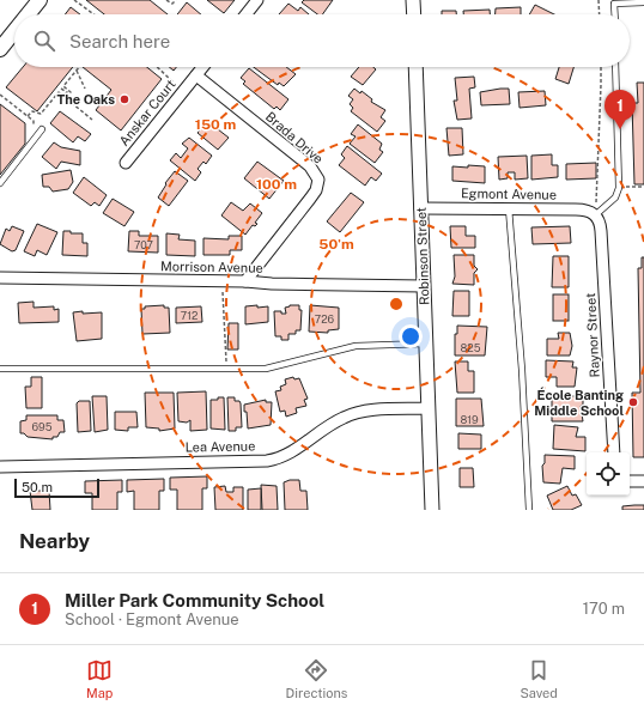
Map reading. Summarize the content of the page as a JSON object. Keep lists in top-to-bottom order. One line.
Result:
{"streets":{"street":["Anskar Court","Brada Drive","Egmont Avenue","Robinson Street","Morrison Avenue","Raynor Street","Lea Avenue"]},"crossings":[["Anskar Court","Brada Drive"],["Brada Drive","Morrison Avenue"],["Egmont Avenue","Robinson Street"],["Egmont Avenue","Raynor Street"],["Robinson Street","Morrison Avenue"],["Robinson Street","Lea Avenue"]],"places":["The Oaks","École Banting Middle School"],"house_numbers":["707","712","726","825","819","695"],"scale_bar":"50 m","page":{"search":"Search here","pins":"1","scale":"50 m","heading":"Nearby","list":[{"mark":"1","name":"Miller Park Community School","note":"School · Egmont Avenue","value":"170 m"}],"nav":["Map","Directions","Saved"]},"rings":["150 m","100 m","50 m"]}
